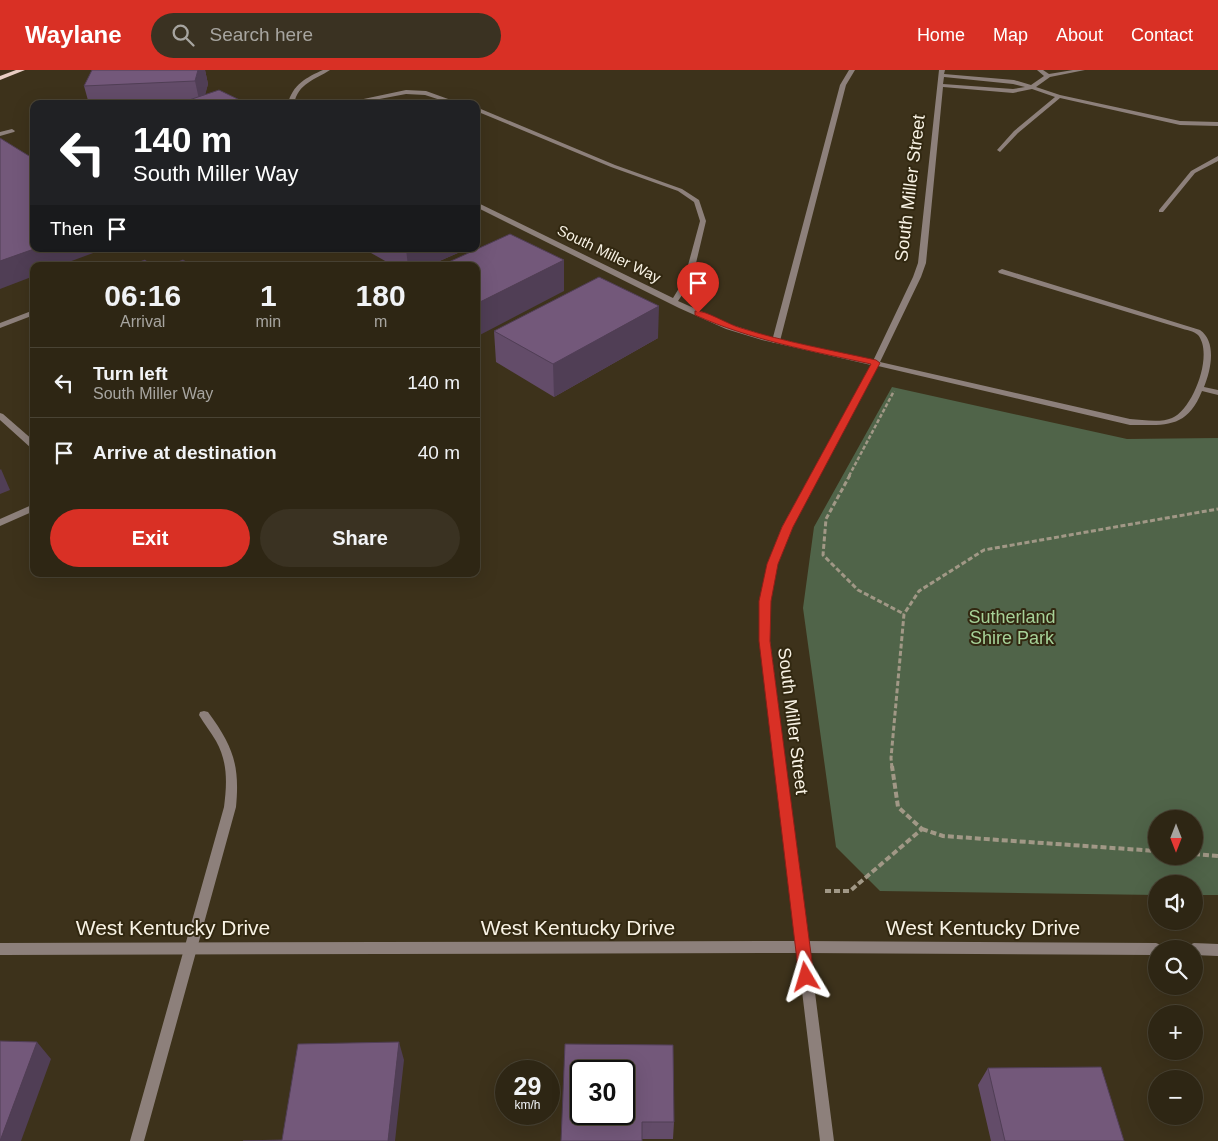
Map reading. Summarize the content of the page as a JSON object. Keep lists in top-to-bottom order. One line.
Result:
{"streets":{"street":["South Miller Street","South Miller Way","West Kentucky Drive"]},"crossings":[["South Miller Street","South Miller Way"],["South Miller Street","West Kentucky Drive"]],"parks":["Sutherland Shire Park"],"north":"bottom","page":{"header":"Waylane","search":"Search here","nav":["Home","Map","About","Contact"],"turn":["140 m","South Miller Way"],"then":"Then","eta":["06:16","Arrival","1","min","180","m"],"list":[{"name":"Turn left","note":"South Miller Way","value":"140 m"},{"name":"Arrive at destination","value":"40 m"}],"buttons":["Exit","Share"],"map_buttons":["+","−"],"speed":"29 km/h","limit":"30"}}
